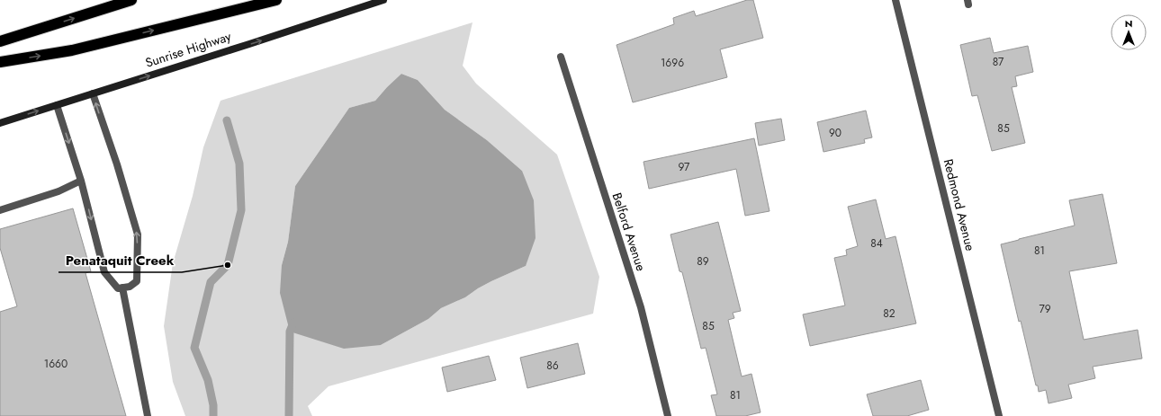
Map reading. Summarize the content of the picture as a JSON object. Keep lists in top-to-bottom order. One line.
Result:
{"streets":{"main road":["Sunrise Highway"],"street":["Redmond Avenue","Belford Avenue"]},"one_way":["Sunrise Highway"],"places":["Penataquit Creek"],"house_numbers":["87","1696","85","90","97","84","81","89","79","82","85","1660","86","81"],"north":"top"}
